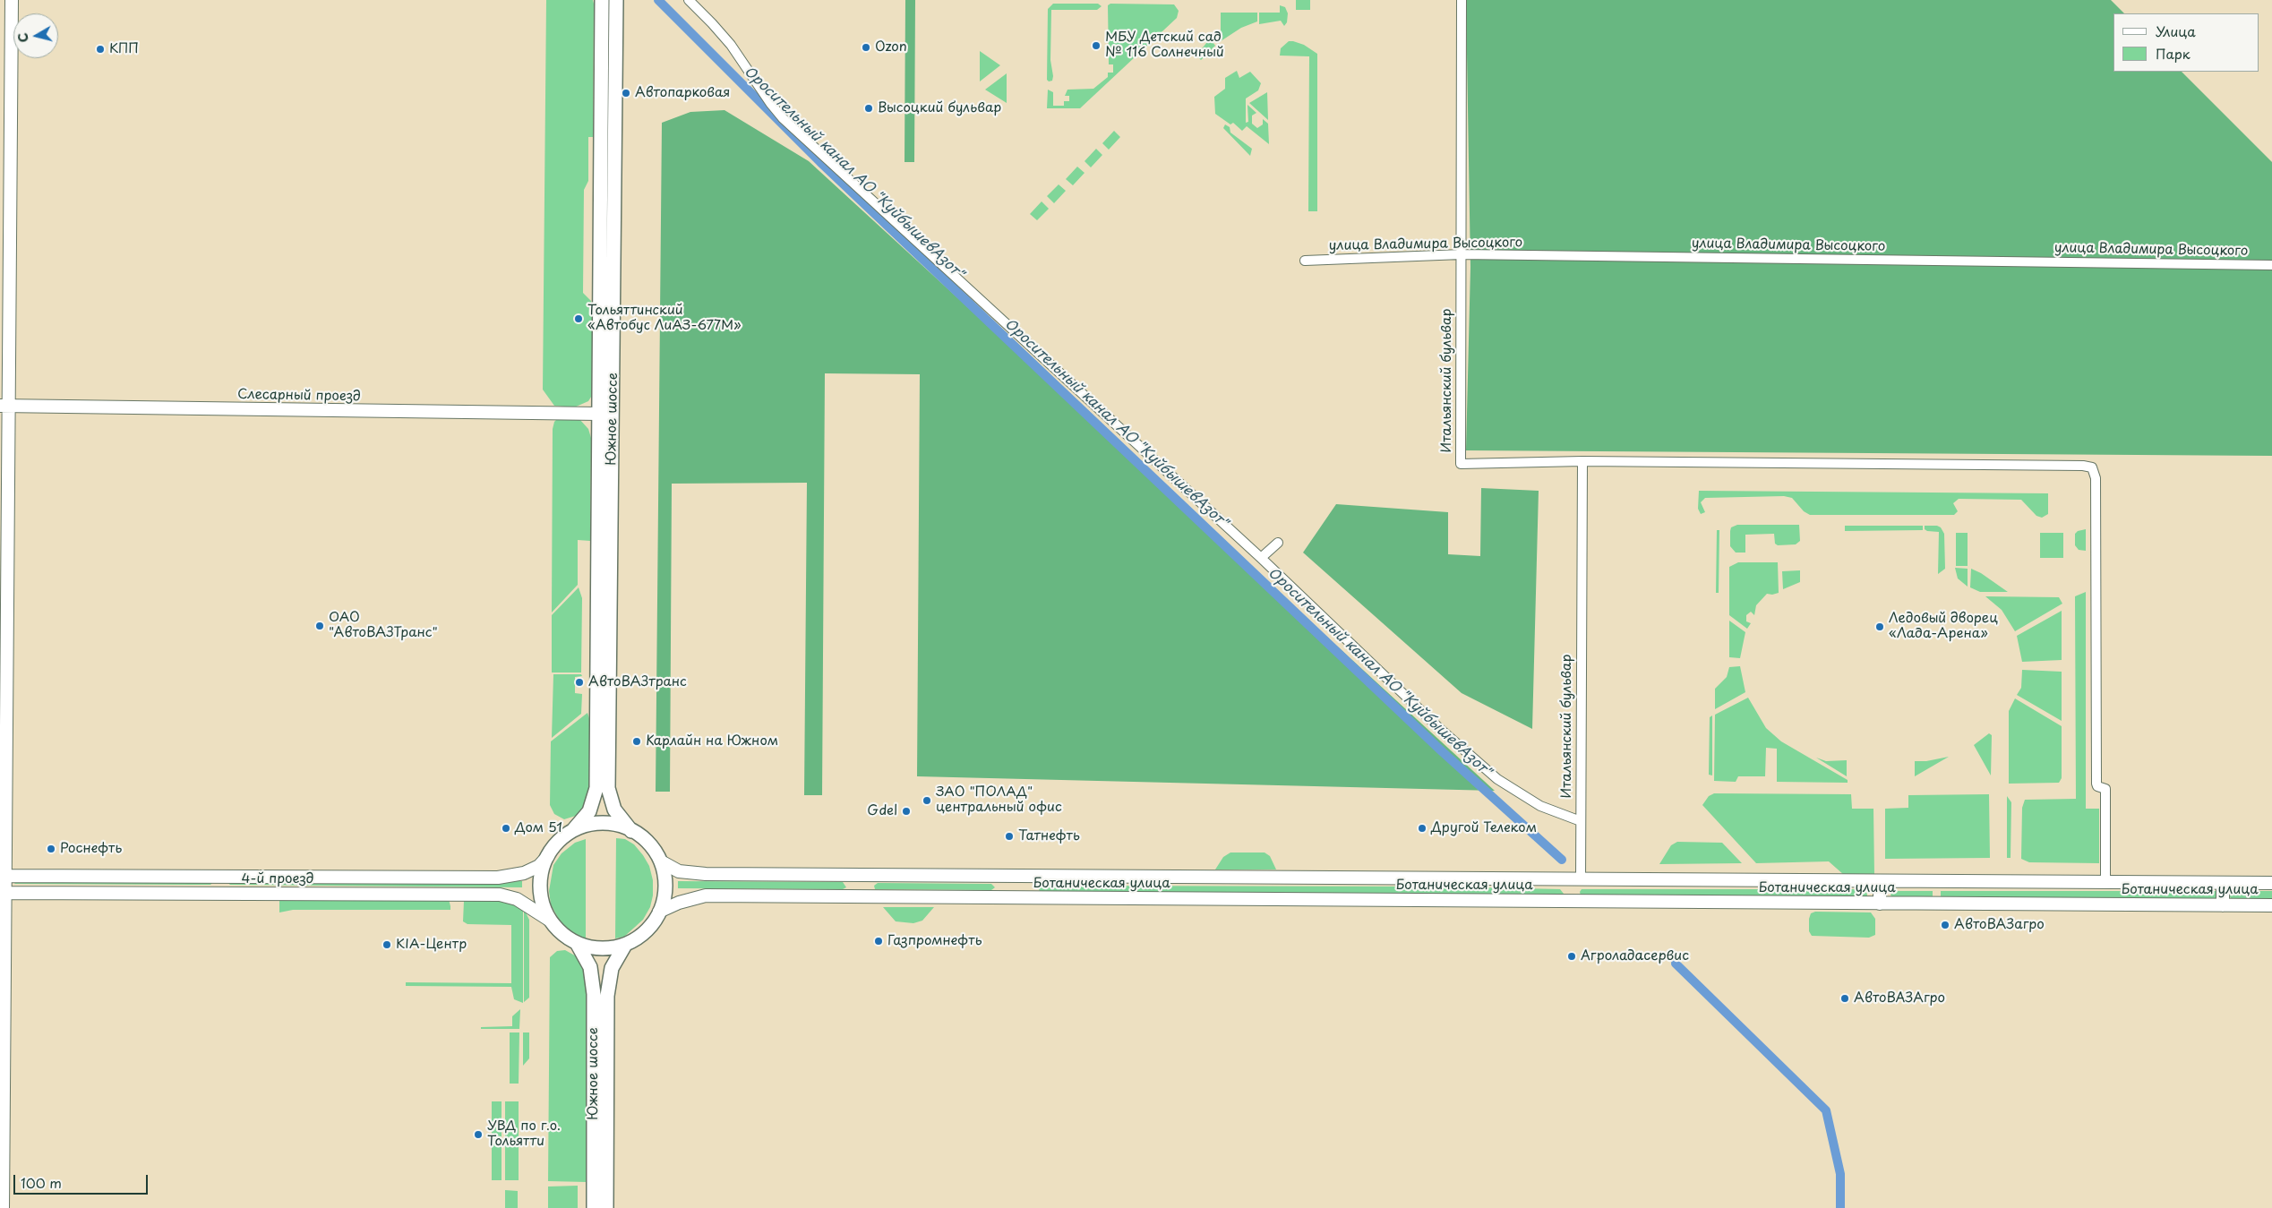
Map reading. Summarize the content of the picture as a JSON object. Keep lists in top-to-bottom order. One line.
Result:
{"streets":{"main road":["Слесарный проезд","Южное шоссе","4-й проезд","Ботаническая улица"],"street":["улица Владимира Высоцкого","Итальянский бульвар"]},"crossings":[["улица Владимира Высоцкого","Итальянский бульвар"],["Итальянский бульвар","Ботаническая улица"],["Слесарный проезд","Южное шоссе"],["Южное шоссе","4-й проезд"],["Южное шоссе","Ботаническая улица"],["4-й проезд","Ботаническая улица"]],"water":["Оросительный канал АО \"КуйбышевАзот\""],"places":["МБУ Детский сад № 116 Солнечный","Ozon","КПП","Автопарковая","Высоцкий бульвар","Тольяттинский «Автобус ЛиАЗ-677М»","ОАО \"АвтоВАЗТранс\"","Ледовый дворец «Лада-Арена»","АвтоВАЗтранс","Карлайн на Южном","ЗАО \"ПОЛАД\" центральный офис","Gdel","Дом 51","Другой Телеком","Татнефть","Роснефть","АвтоВАЗагро","Газпромнефть","KIA-Центр","Агроладасервис","АвтоВАЗАгро","УВД по г.о. Тольятти"],"legend":["Улица","Парк"],"scale_bar":"100 m","north":"left"}
